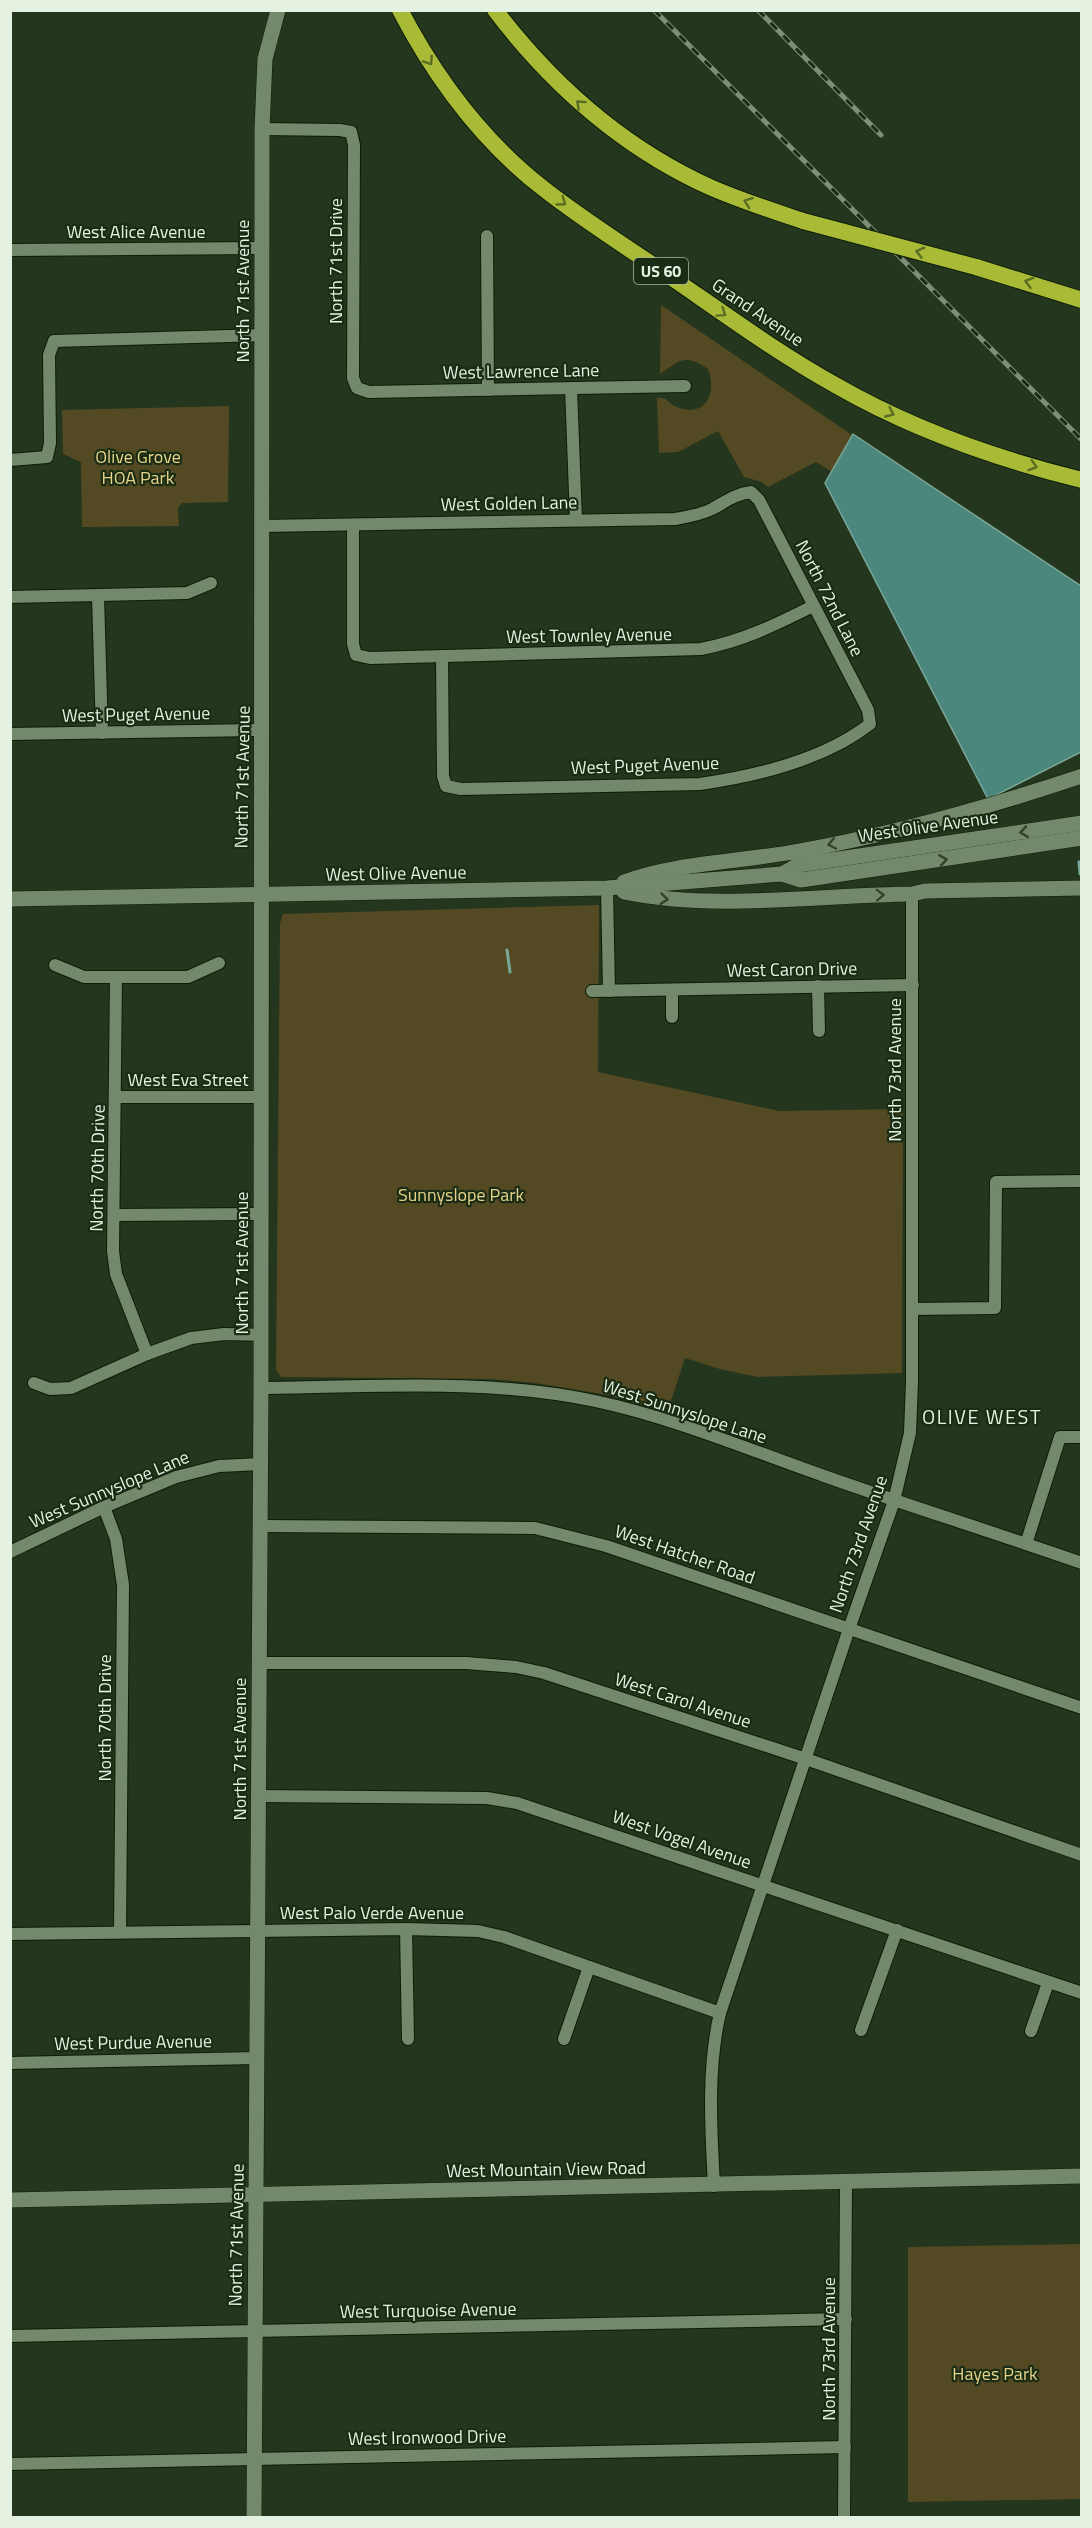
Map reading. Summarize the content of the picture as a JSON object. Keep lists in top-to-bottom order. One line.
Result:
{"streets":{"highway":["US 60","Grand Avenue"],"street":["West Alice Avenue","North 71st Drive","North 71st Avenue","West Lawrence Lane","West Golden Lane","North 72nd Lane","West Townley Avenue","West Puget Avenue","West Olive Avenue","West Caron Drive","North 73rd Avenue","West Eva Street","North 70th Drive","West Sunnyslope Lane","West Hatcher Road","West Carol Avenue","West Vogel Avenue","West Palo Verde Avenue","West Purdue Avenue","West Mountain View Road","West Turquoise Avenue","West Ironwood Drive"]},"crossings":[["West Alice Avenue","North 71st Avenue"],["North 71st Drive","North 71st Avenue"],["North 71st Drive","West Lawrence Lane"],["North 71st Avenue","West Golden Lane"],["North 71st Avenue","West Puget Avenue"],["North 71st Avenue","West Olive Avenue"],["North 71st Avenue","West Eva Street"],["North 71st Avenue","West Sunnyslope Lane"],["North 71st Avenue","West Hatcher Road"],["North 71st Avenue","West Carol Avenue"],["North 71st Avenue","West Vogel Avenue"],["North 71st Avenue","West Palo Verde Avenue"],["North 71st Avenue","West Purdue Avenue"],["North 71st Avenue","West Mountain View Road"],["North 71st Avenue","West Turquoise Avenue"],["North 71st Avenue","West Ironwood Drive"],["West Golden Lane","North 72nd Lane"],["West Golden Lane","West Townley Avenue"],["North 72nd Lane","West Townley Avenue"],["North 72nd Lane","West Puget Avenue"],["West Townley Avenue","West Puget Avenue"],["West Caron Drive","North 73rd Avenue"],["North 73rd Avenue","West Sunnyslope Lane"],["North 73rd Avenue","West Hatcher Road"],["North 73rd Avenue","West Carol Avenue"],["North 73rd Avenue","West Vogel Avenue"],["North 73rd Avenue","West Palo Verde Avenue"],["North 73rd Avenue","West Mountain View Road"],["North 73rd Avenue","West Turquoise Avenue"],["North 73rd Avenue","West Ironwood Drive"],["West Eva Street","North 70th Drive"],["North 70th Drive","West Sunnyslope Lane"],["North 70th Drive","West Palo Verde Avenue"]],"districts":["OLIVE WEST"],"parks":["Olive Grove HOA Park","Sunnyslope Park","Hayes Park"]}
